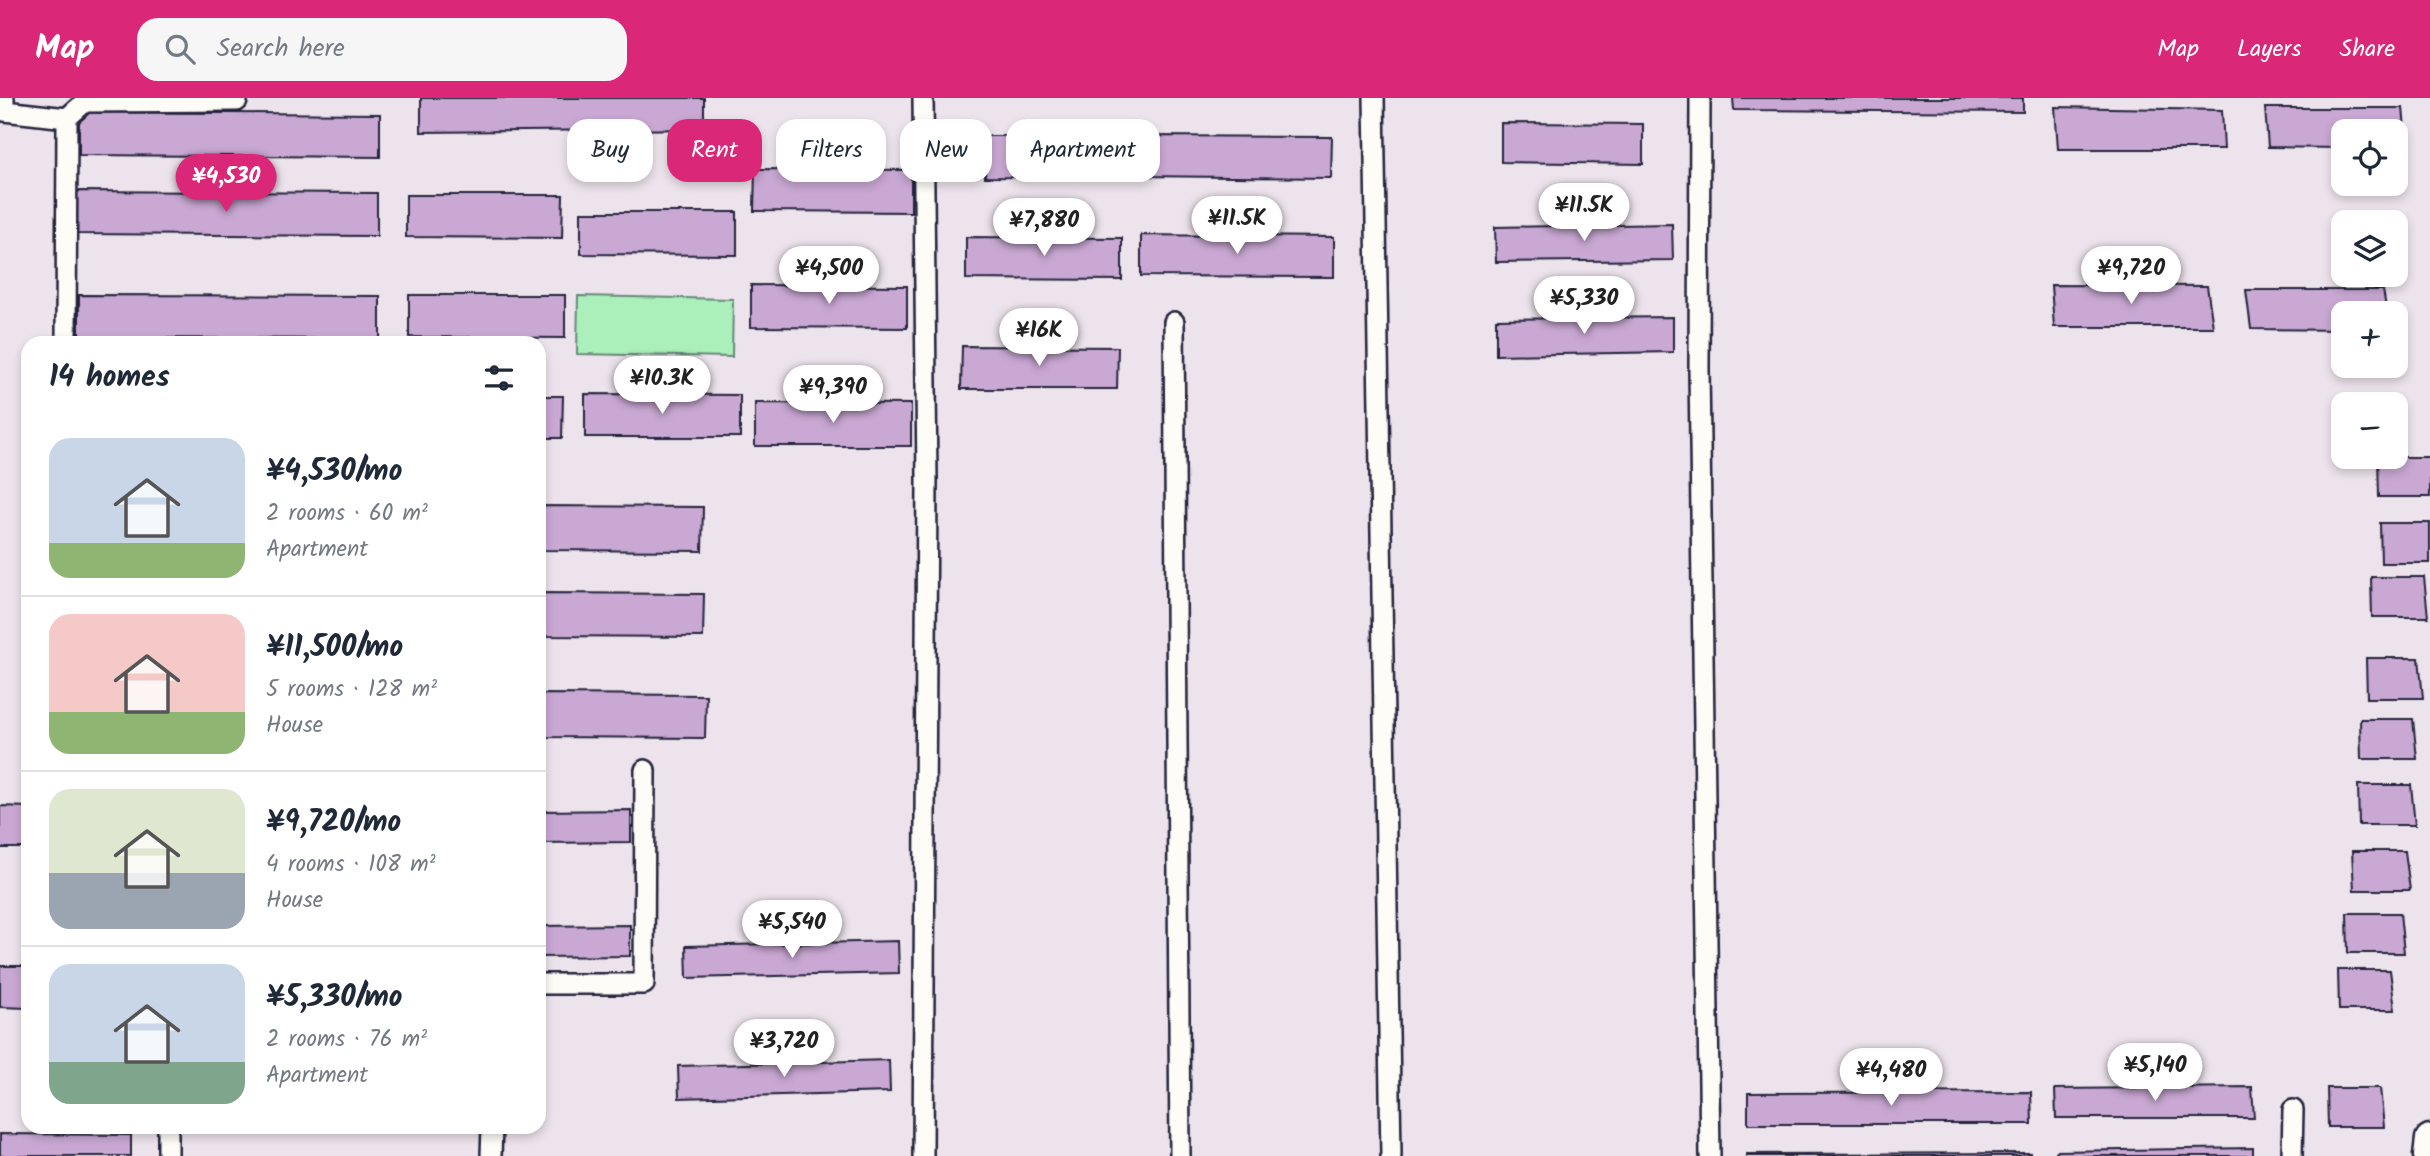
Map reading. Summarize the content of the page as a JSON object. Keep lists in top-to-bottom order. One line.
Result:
{"page":{"header":"Map","search":"Search here","nav":["Map","Layers","Share"],"map_buttons":["+","−"],"chip":["Buy","Rent","Filters","New","Apartment"],"price":["¥4,530","¥11.5K","¥11.5K","¥7,880","¥4,500","¥9,720","¥5,330","¥16K","¥10.3K","¥9,390","¥5,540","¥3,720","¥5,140","¥4,480"],"heading":"14 homes","list":[{"name":"¥4,530/mo","note":"2 rooms · 60 m² · Apartment"},{"name":"¥11,500/mo","note":"5 rooms · 128 m² · House"},{"name":"¥9,720/mo","note":"4 rooms · 108 m² · House"},{"name":"¥5,330/mo","note":"2 rooms · 76 m² · Apartment"}]}}
